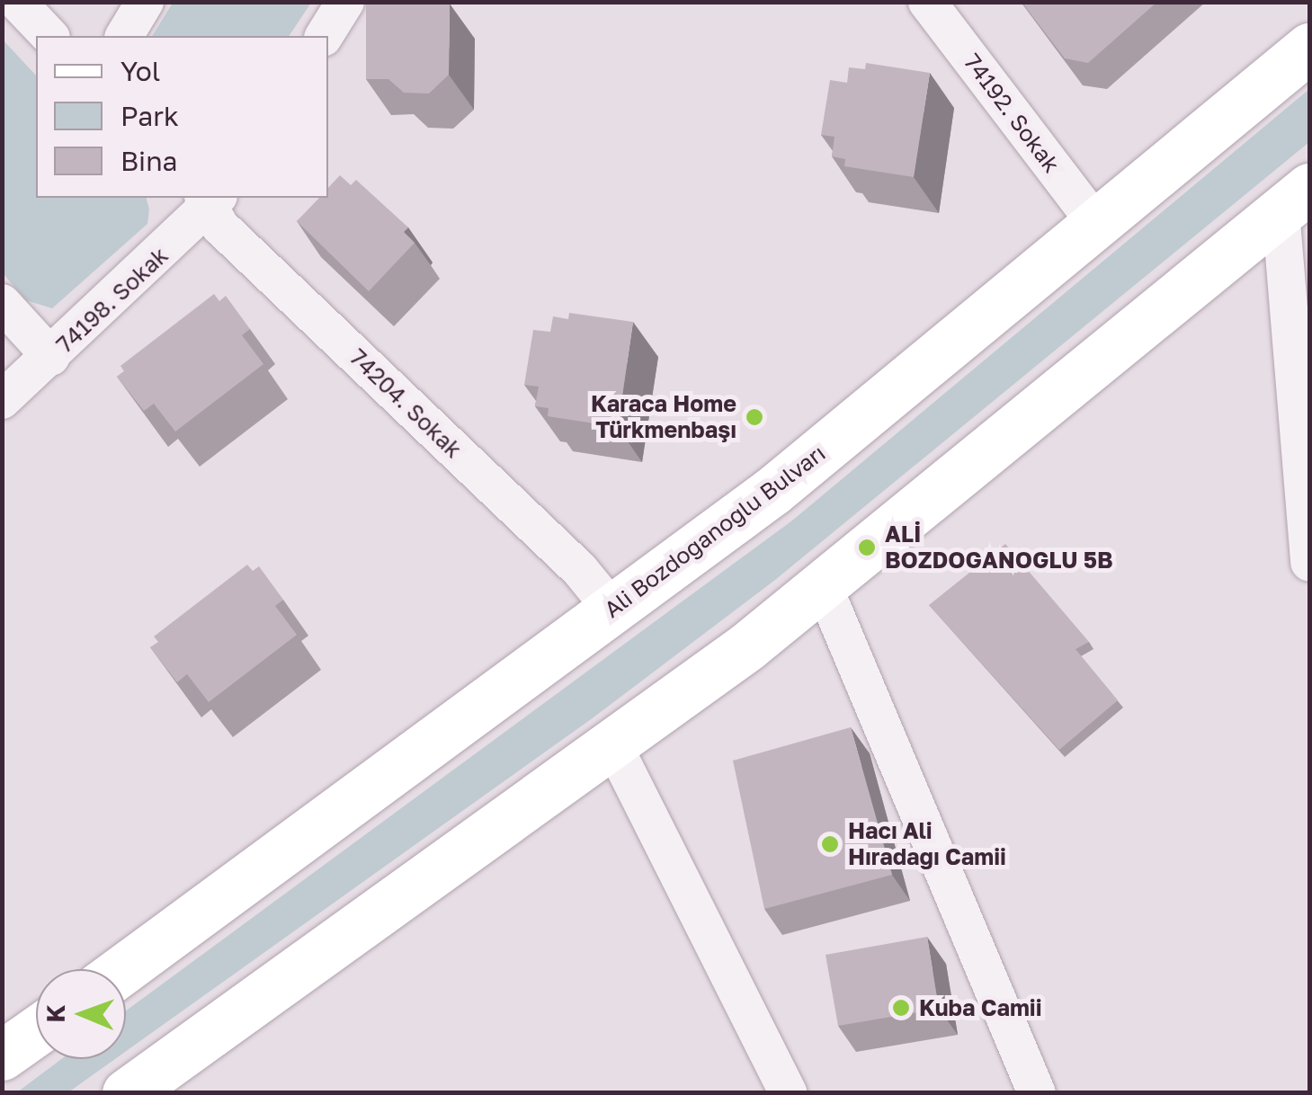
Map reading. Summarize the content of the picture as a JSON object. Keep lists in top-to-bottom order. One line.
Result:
{"streets":{"main road":["Ali Bozdoğanoğlu Bulvarı"],"street":["74192. Sokak","74198. Sokak","74204. Sokak"]},"crossings":[["74192. Sokak","Ali Bozdoğanoğlu Bulvarı"],["74198. Sokak","74204. Sokak"],["74204. Sokak","Ali Bozdoğanoğlu Bulvarı"]],"places":["Karaca Home Türkmenbaşı","ALİ BOZDOĞANOĞLU 5B","Hacı Ali Hıradağı Camii","Kuba Camii"],"legend":["Yol","Park","Bina"],"north":"left"}
